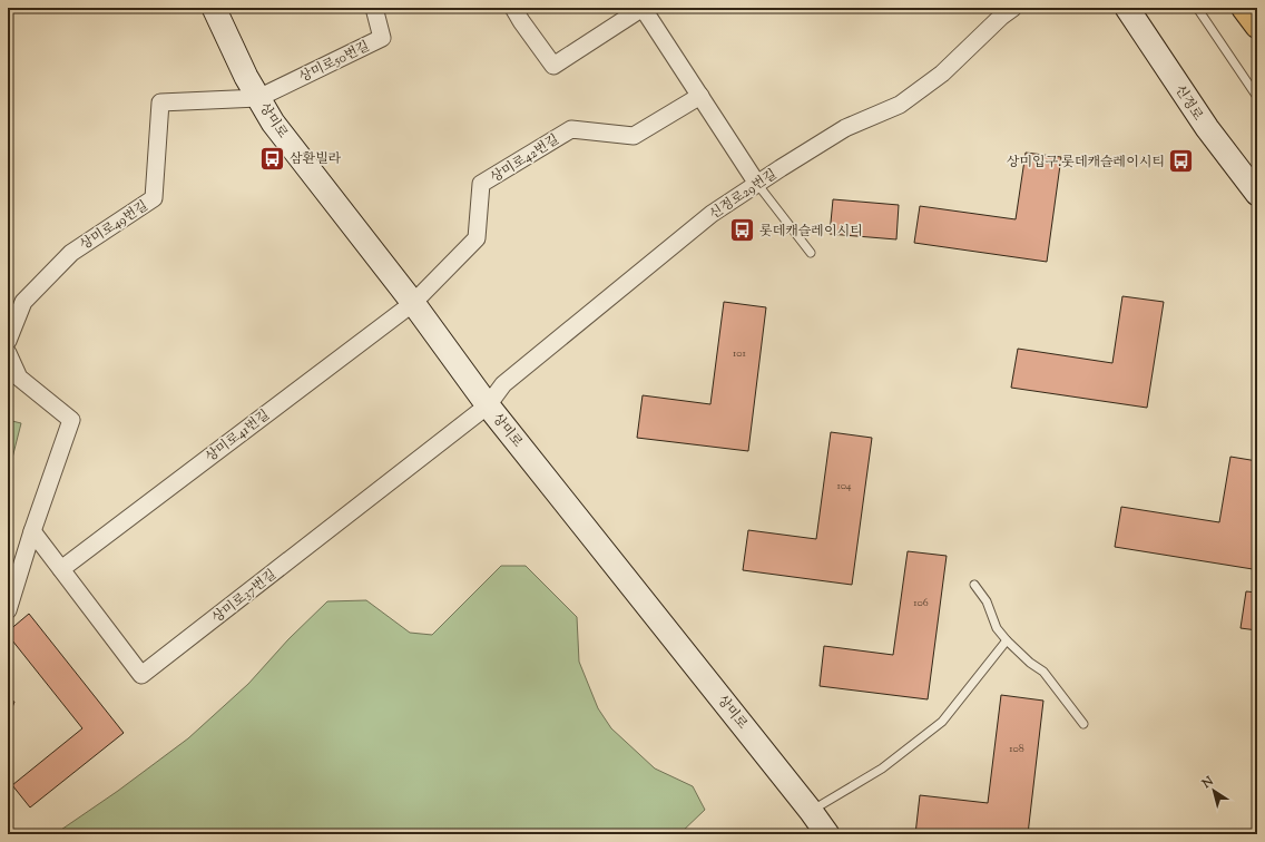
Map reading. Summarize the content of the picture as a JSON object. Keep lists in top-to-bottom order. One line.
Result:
{"streets":{"street":["상미로50번길","신정로","상미로","상미로42번길","신정로29번길","상미로49번길","상미로41번길","상미로37번길"]},"crossings":[["상미로50번길","상미로"],["상미로50번길","상미로49번길"],["상미로","상미로42번길"],["상미로","신정로29번길"],["상미로","상미로49번길"],["상미로","상미로41번길"],["상미로","상미로37번길"],["상미로42번길","상미로41번길"],["신정로29번길","상미로37번길"],["상미로41번길","상미로37번길"]],"places":{"bus stop":["삼환빌라","상미입구.롯데캐슬레이시티","롯데캐슬레이시티"]},"house_numbers":["101","104","106","108"],"north":"top left"}
